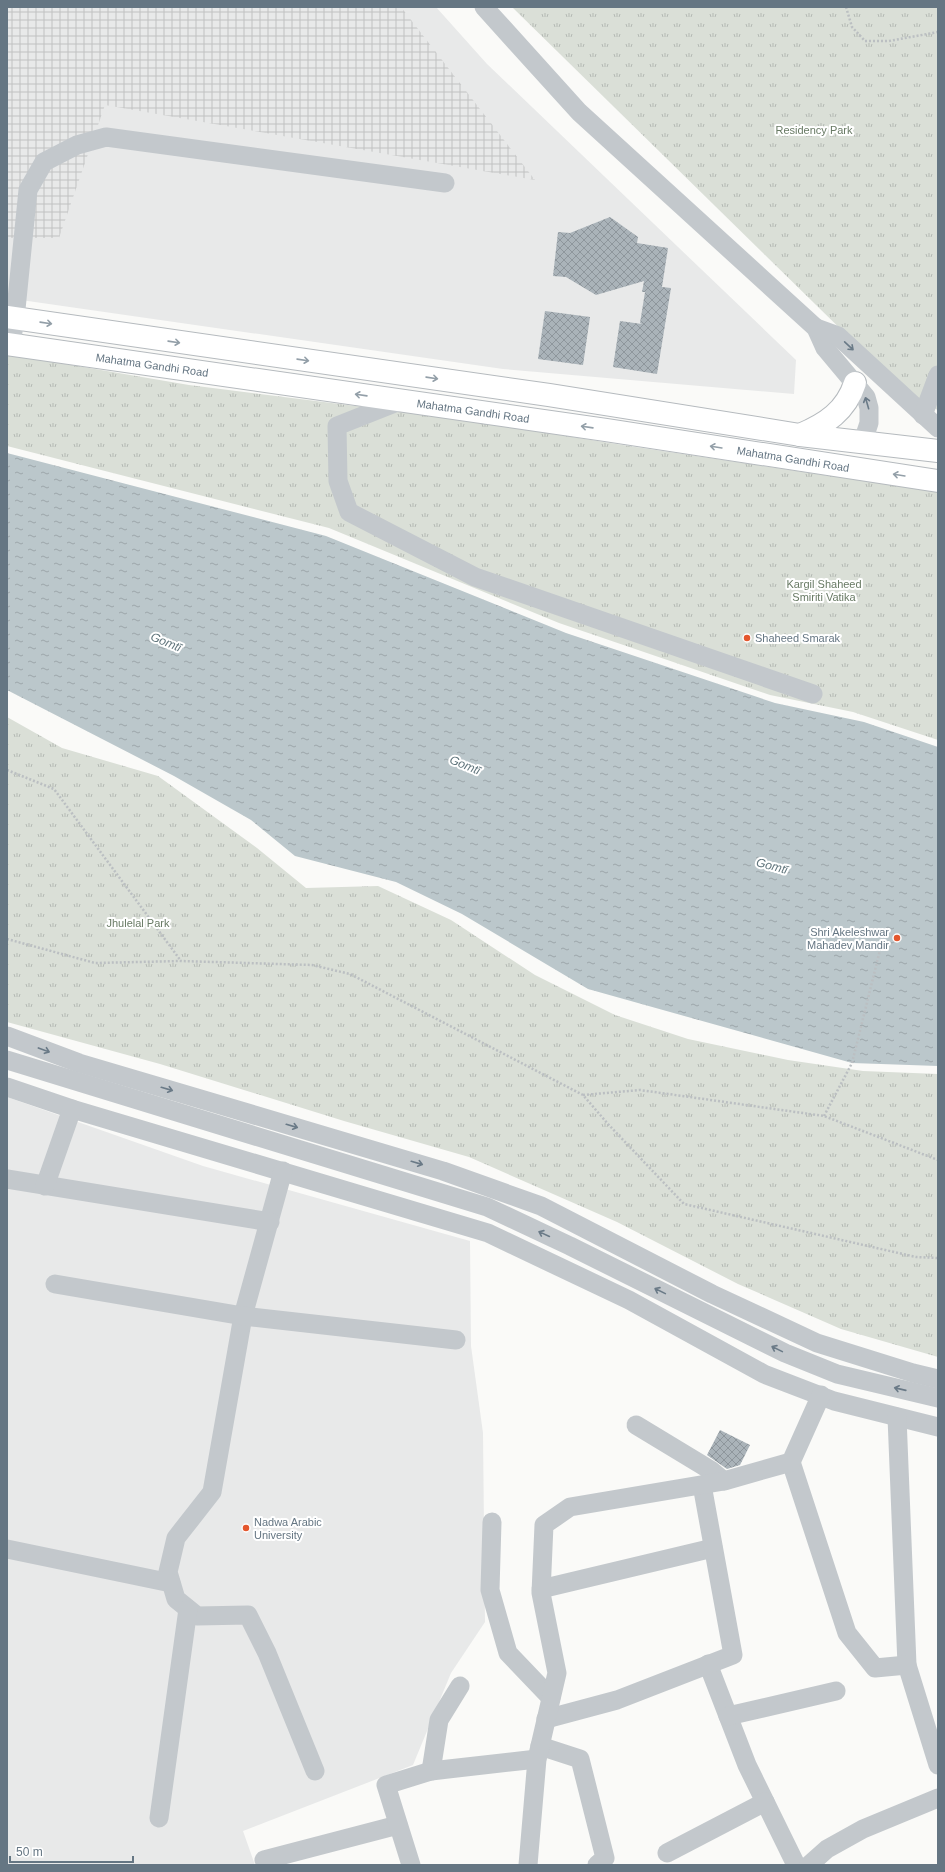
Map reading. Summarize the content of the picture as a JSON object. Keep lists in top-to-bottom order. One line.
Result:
{"streets":{"main road":["Mahatma Gandhi Road"]},"water":["Gomtī"],"parks":["Residency Park","Kargil Shaheed Smiriti Vatika","Jhulelal Park"],"places":["Shaheed Smarak","Shri Akeleshwar Mahadev Mandir","Nadwa Arabic University"],"scale_bar":"50 m"}
